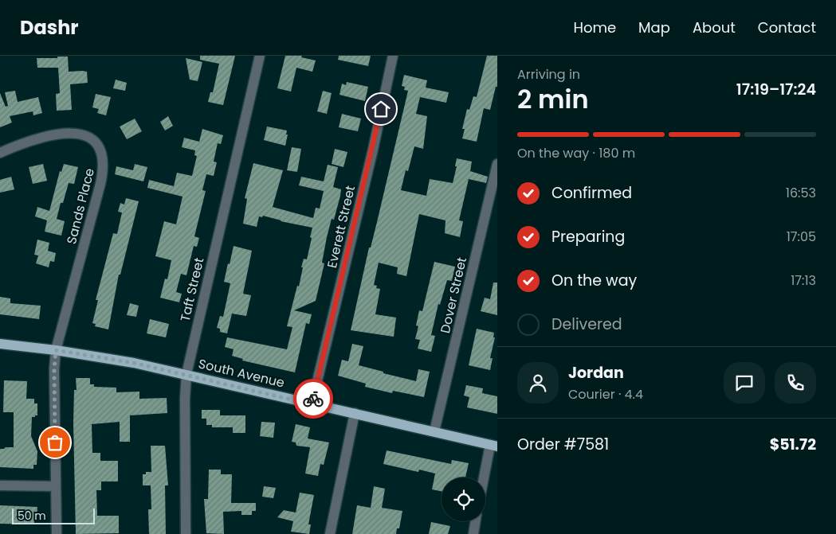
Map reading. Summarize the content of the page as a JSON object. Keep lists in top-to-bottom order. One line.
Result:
{"streets":{"main road":["South Avenue"],"street":["Sands Place","Everett Street","Taft Street","Dover Street"]},"crossings":[["Sands Place","South Avenue"],["Everett Street","South Avenue"],["Taft Street","South Avenue"],["Dover Street","South Avenue"]],"scale_bar":"50 m","page":{"header":"Dashr","nav":["Home","Map","About","Contact"],"heading":["2 min","Arriving in","17:19–17:24"],"panel":["Jordan","Courier · 4.4","Order #7581","$51.72"],"bar":"On the way · 180 m","list":[["Confirmed","16:53"],["Preparing","17:05"],["On the way","17:13"],"Delivered"],"scale":"50 m"}}
